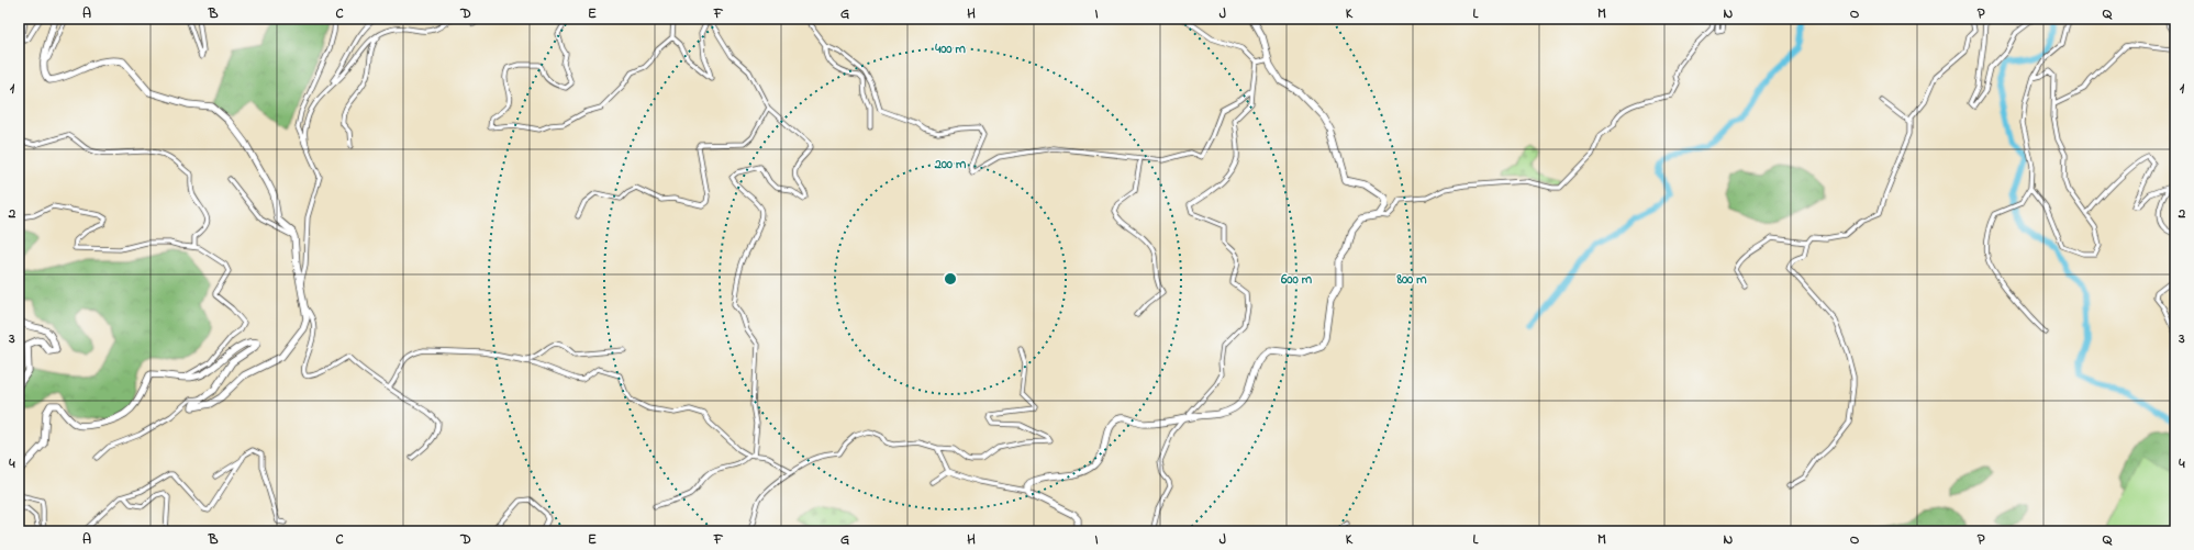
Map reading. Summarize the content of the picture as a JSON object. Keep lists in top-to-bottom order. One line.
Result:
{"grid":{"columns":["A","B","C","D","E","F","G","H","I","J","K","L","M","N","O","P","Q"],"rows":["1","2","3","4"]},"rings":["400 m","200 m","600 m","800 m"]}
